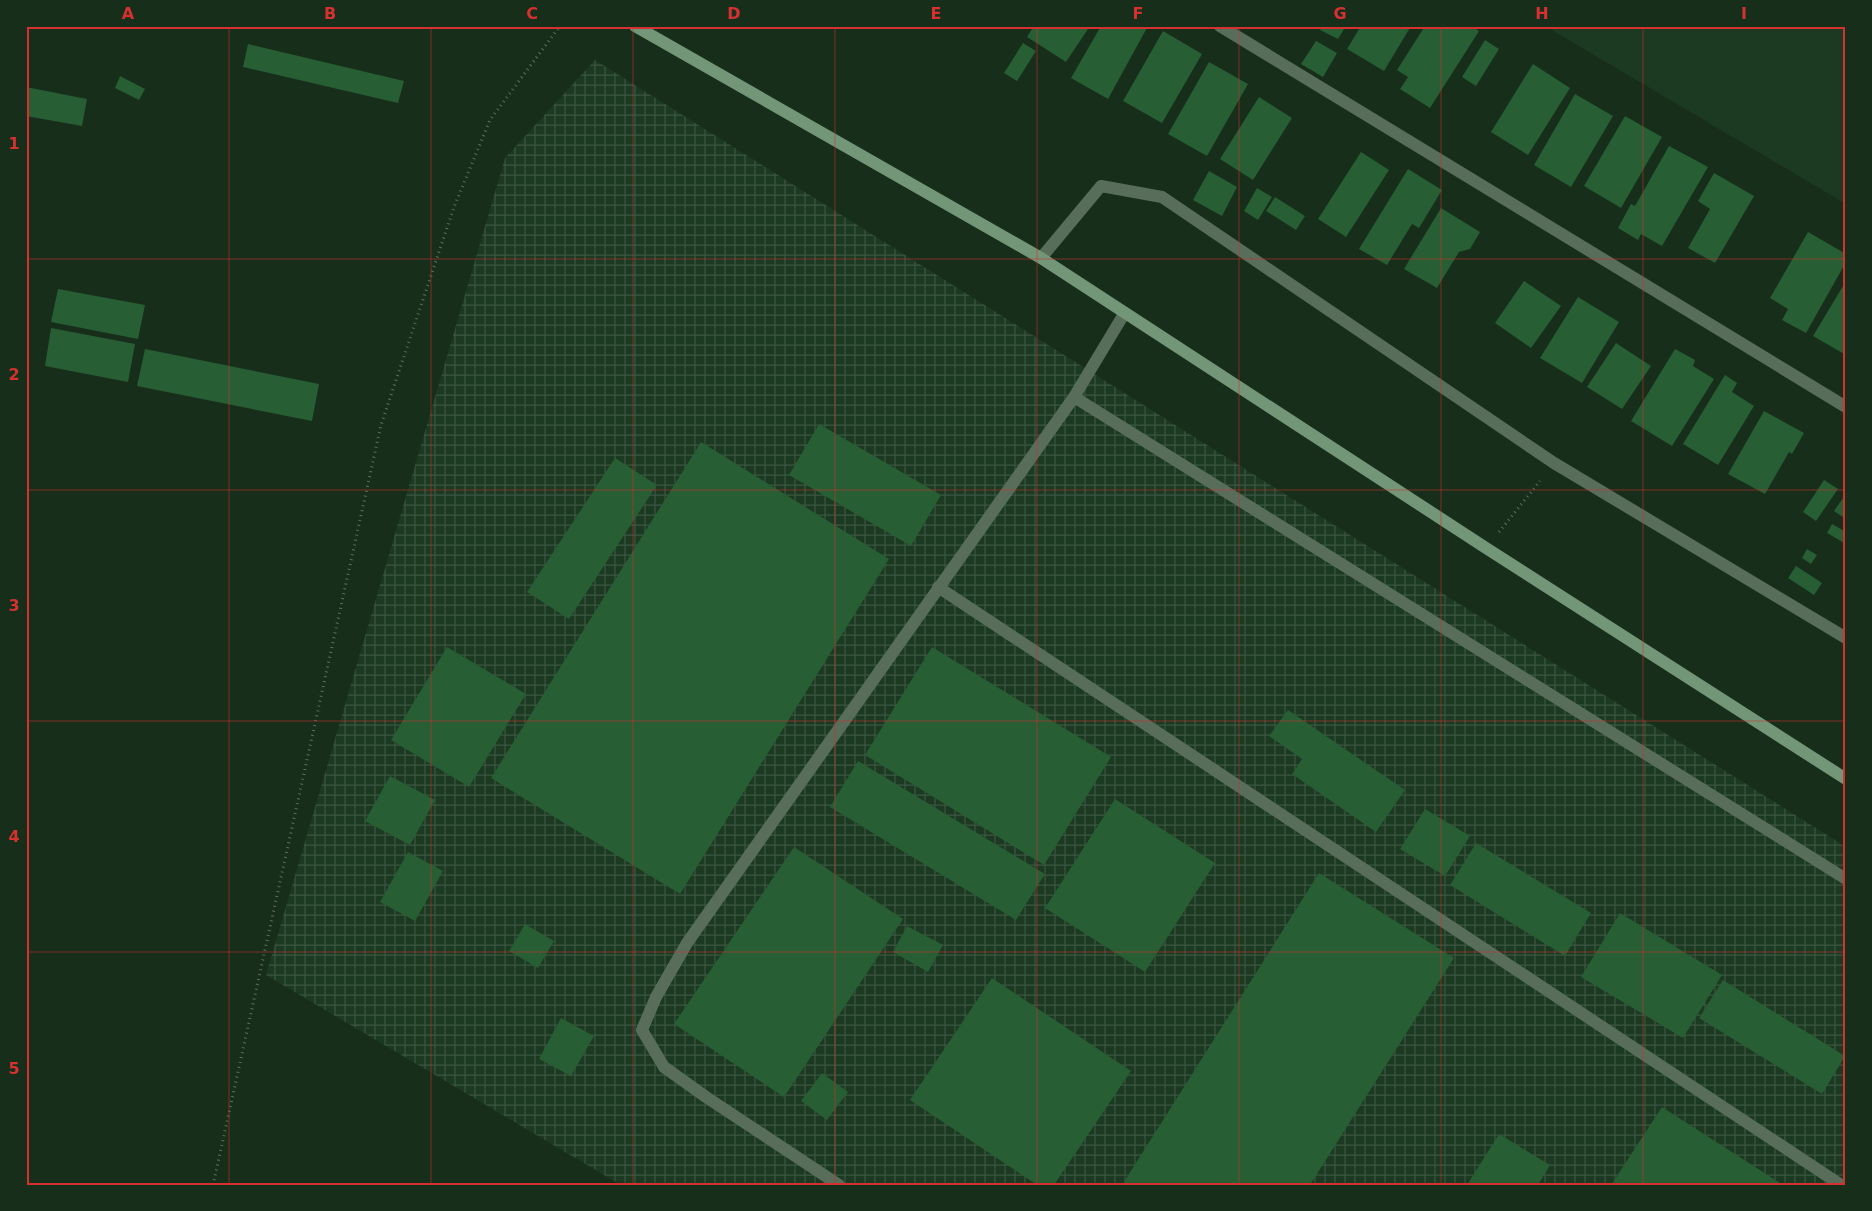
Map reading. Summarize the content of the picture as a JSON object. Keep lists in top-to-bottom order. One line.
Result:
{"grid":{"columns":["A","B","C","D","E","F","G","H","I"],"rows":["1","2","3","4","5"]}}
